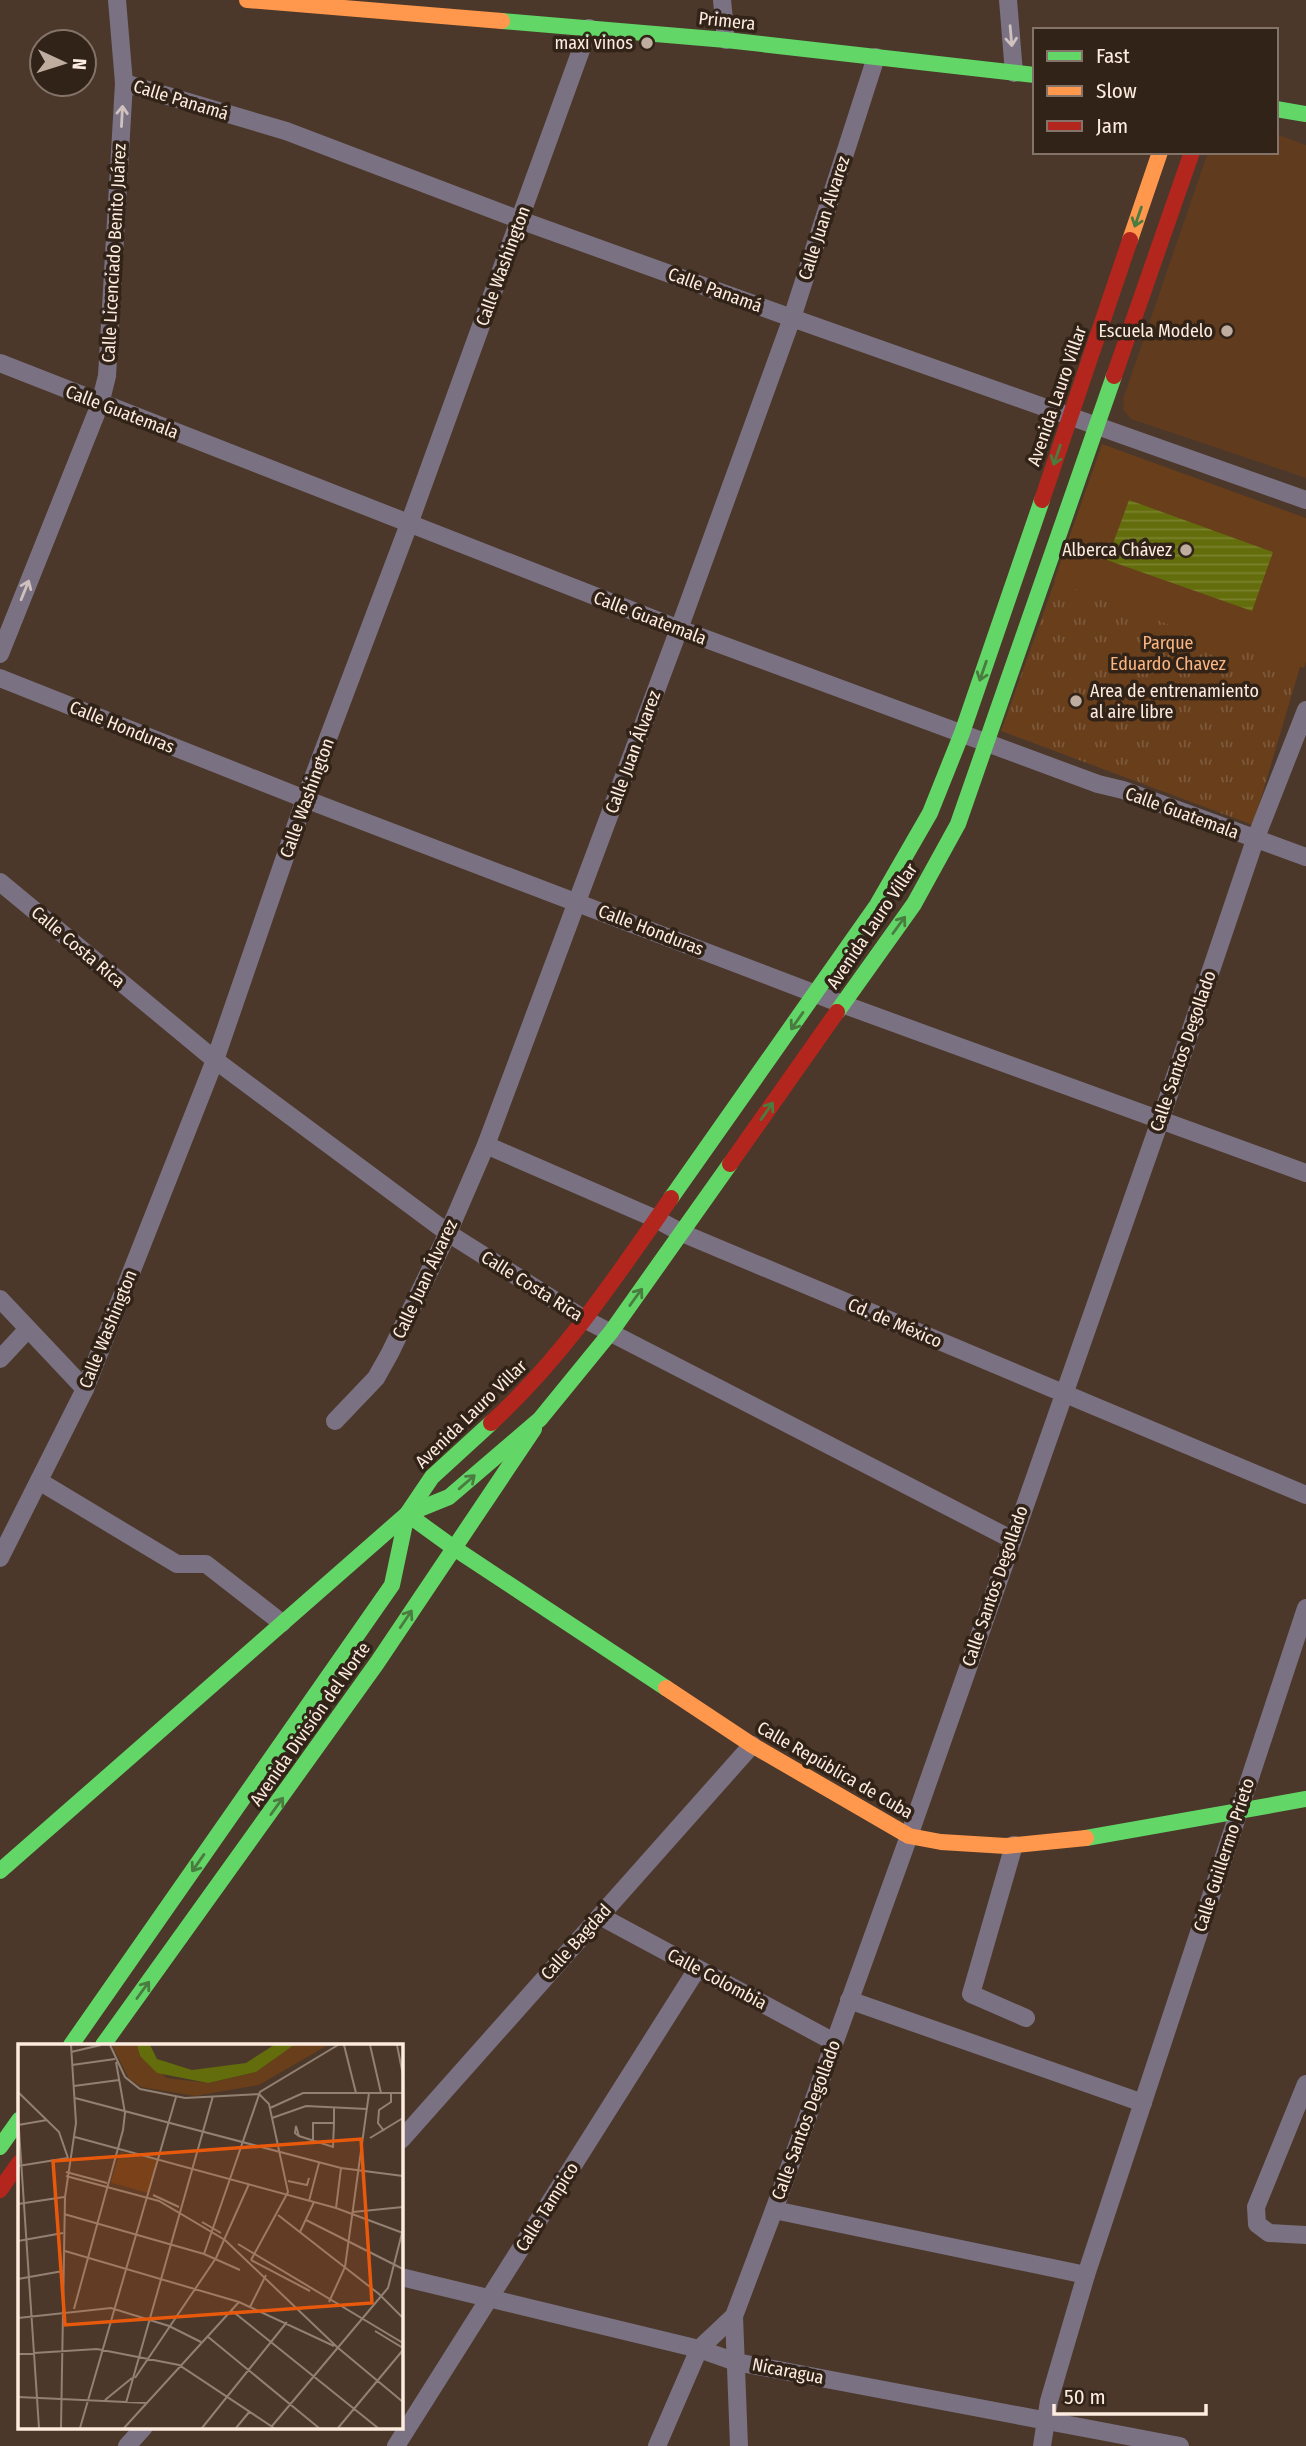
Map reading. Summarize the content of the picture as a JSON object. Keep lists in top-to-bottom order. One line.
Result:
{"streets":{"main road":["Primera","Avenida Lauro Villar","Avenida División del Norte","Calle República de Cuba"],"street":["Calle Panamá","Calle Juan Álvarez","Calle Licenciado Benito Juárez","Calle Washington","Calle Guatemala","Calle Honduras","Calle Costa Rica","Calle Santos Degollado","Cd. de México","Calle Guillermo Prieto","Calle Bagdad","Calle Colombia","Calle Tampico","Nicaragua"]},"crossings":[["Primera","Calle Juan Álvarez"],["Primera","Calle Washington"],["Calle Panamá","Calle Juan Álvarez"],["Calle Panamá","Calle Licenciado Benito Juárez"],["Calle Panamá","Calle Washington"],["Calle Panamá","Avenida Lauro Villar"],["Calle Juan Álvarez","Calle Guatemala"],["Calle Juan Álvarez","Calle Honduras"],["Calle Juan Álvarez","Calle Costa Rica"],["Calle Juan Álvarez","Cd. de México"],["Calle Licenciado Benito Juárez","Calle Guatemala"],["Calle Washington","Calle Guatemala"],["Calle Washington","Calle Honduras"],["Calle Washington","Calle Costa Rica"],["Avenida Lauro Villar","Calle Guatemala"],["Avenida Lauro Villar","Calle Honduras"],["Avenida Lauro Villar","Calle Costa Rica"],["Avenida Lauro Villar","Cd. de México"],["Avenida Lauro Villar","Avenida División del Norte"],["Avenida Lauro Villar","Calle República de Cuba"],["Calle Guatemala","Calle Santos Degollado"],["Calle Honduras","Calle Santos Degollado"],["Calle Costa Rica","Calle Santos Degollado"],["Calle Santos Degollado","Cd. de México"],["Calle Santos Degollado","Calle República de Cuba"],["Calle Santos Degollado","Calle Colombia"],["Calle Santos Degollado","Nicaragua"],["Avenida División del Norte","Calle República de Cuba"],["Calle República de Cuba","Calle Guillermo Prieto"],["Calle República de Cuba","Calle Bagdad"],["Calle Guillermo Prieto","Nicaragua"],["Calle Bagdad","Calle Colombia"],["Calle Colombia","Calle Tampico"],["Calle Tampico","Nicaragua"]],"one_way":["Calle Licenciado Benito Juárez"],"parks":["Parque Eduardo Chavez"],"places":["maxi vinos","Escuela Modelo","Alberca Chávez","Area de entrenamiento al aire libre"],"legend":["Fast","Slow","Jam"],"scale_bar":"50 m","north":"right"}
